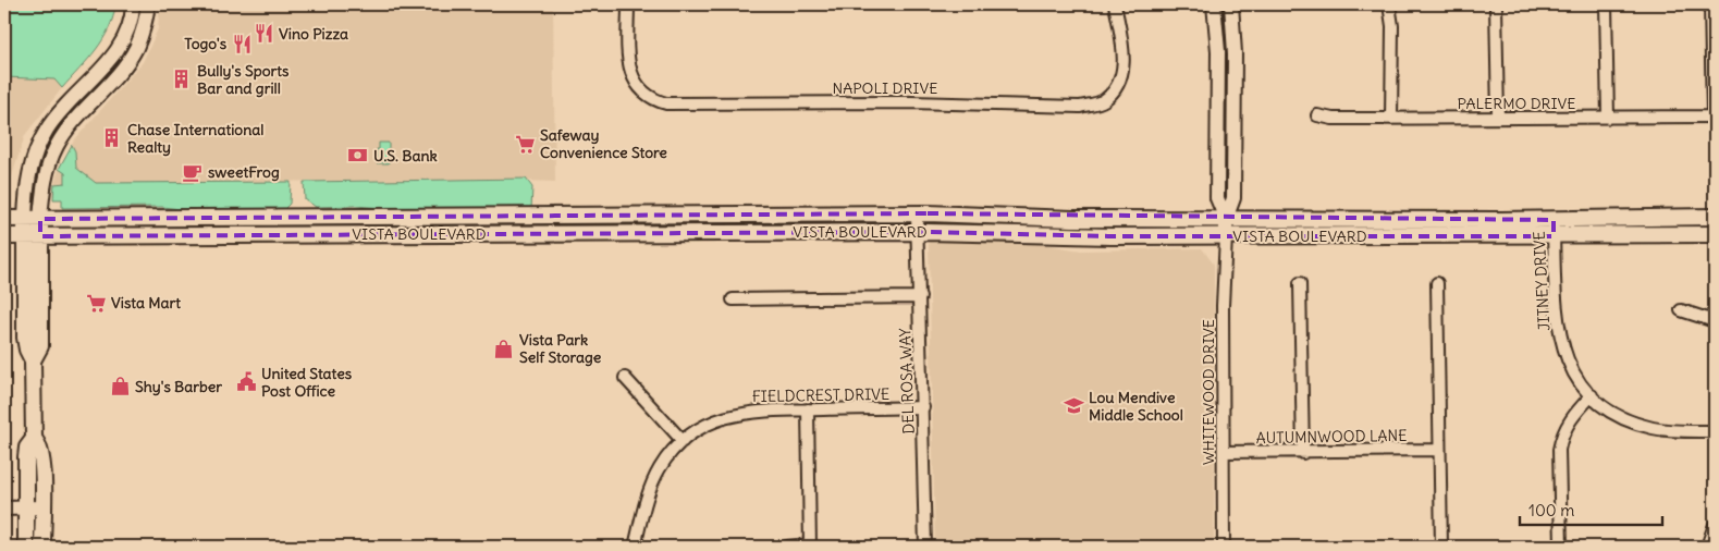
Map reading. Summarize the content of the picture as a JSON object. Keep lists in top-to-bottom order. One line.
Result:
{"streets":{"main road":["VISTA BOULEVARD"],"street":["NAPOLI DRIVE","PALERMO DRIVE","JITNEY DRIVE","DEL ROSA WAY","WHITEWOOD DRIVE","FIELDCREST DRIVE","AUTUMNWOOD LANE"]},"crossings":[["VISTA BOULEVARD","JITNEY DRIVE"],["VISTA BOULEVARD","DEL ROSA WAY"],["VISTA BOULEVARD","WHITEWOOD DRIVE"],["DEL ROSA WAY","FIELDCREST DRIVE"],["WHITEWOOD DRIVE","AUTUMNWOOD LANE"]],"places":{"restaurant":["Vino Pizza","Togo's"],"building":["Bully's Sports Bar and grill","Chase International Realty"],"supermarket":["Safeway Convenience Store","Vista Mart"],"bank":["U.S. Bank"],"cafe":["sweetFrog"],"shop":["Vista Park Self Storage","Shy's Barber"],"public building":["United States Post Office"],"school or university":["Lou Mendive Middle School"]},"scale_bar":"100 m"}
